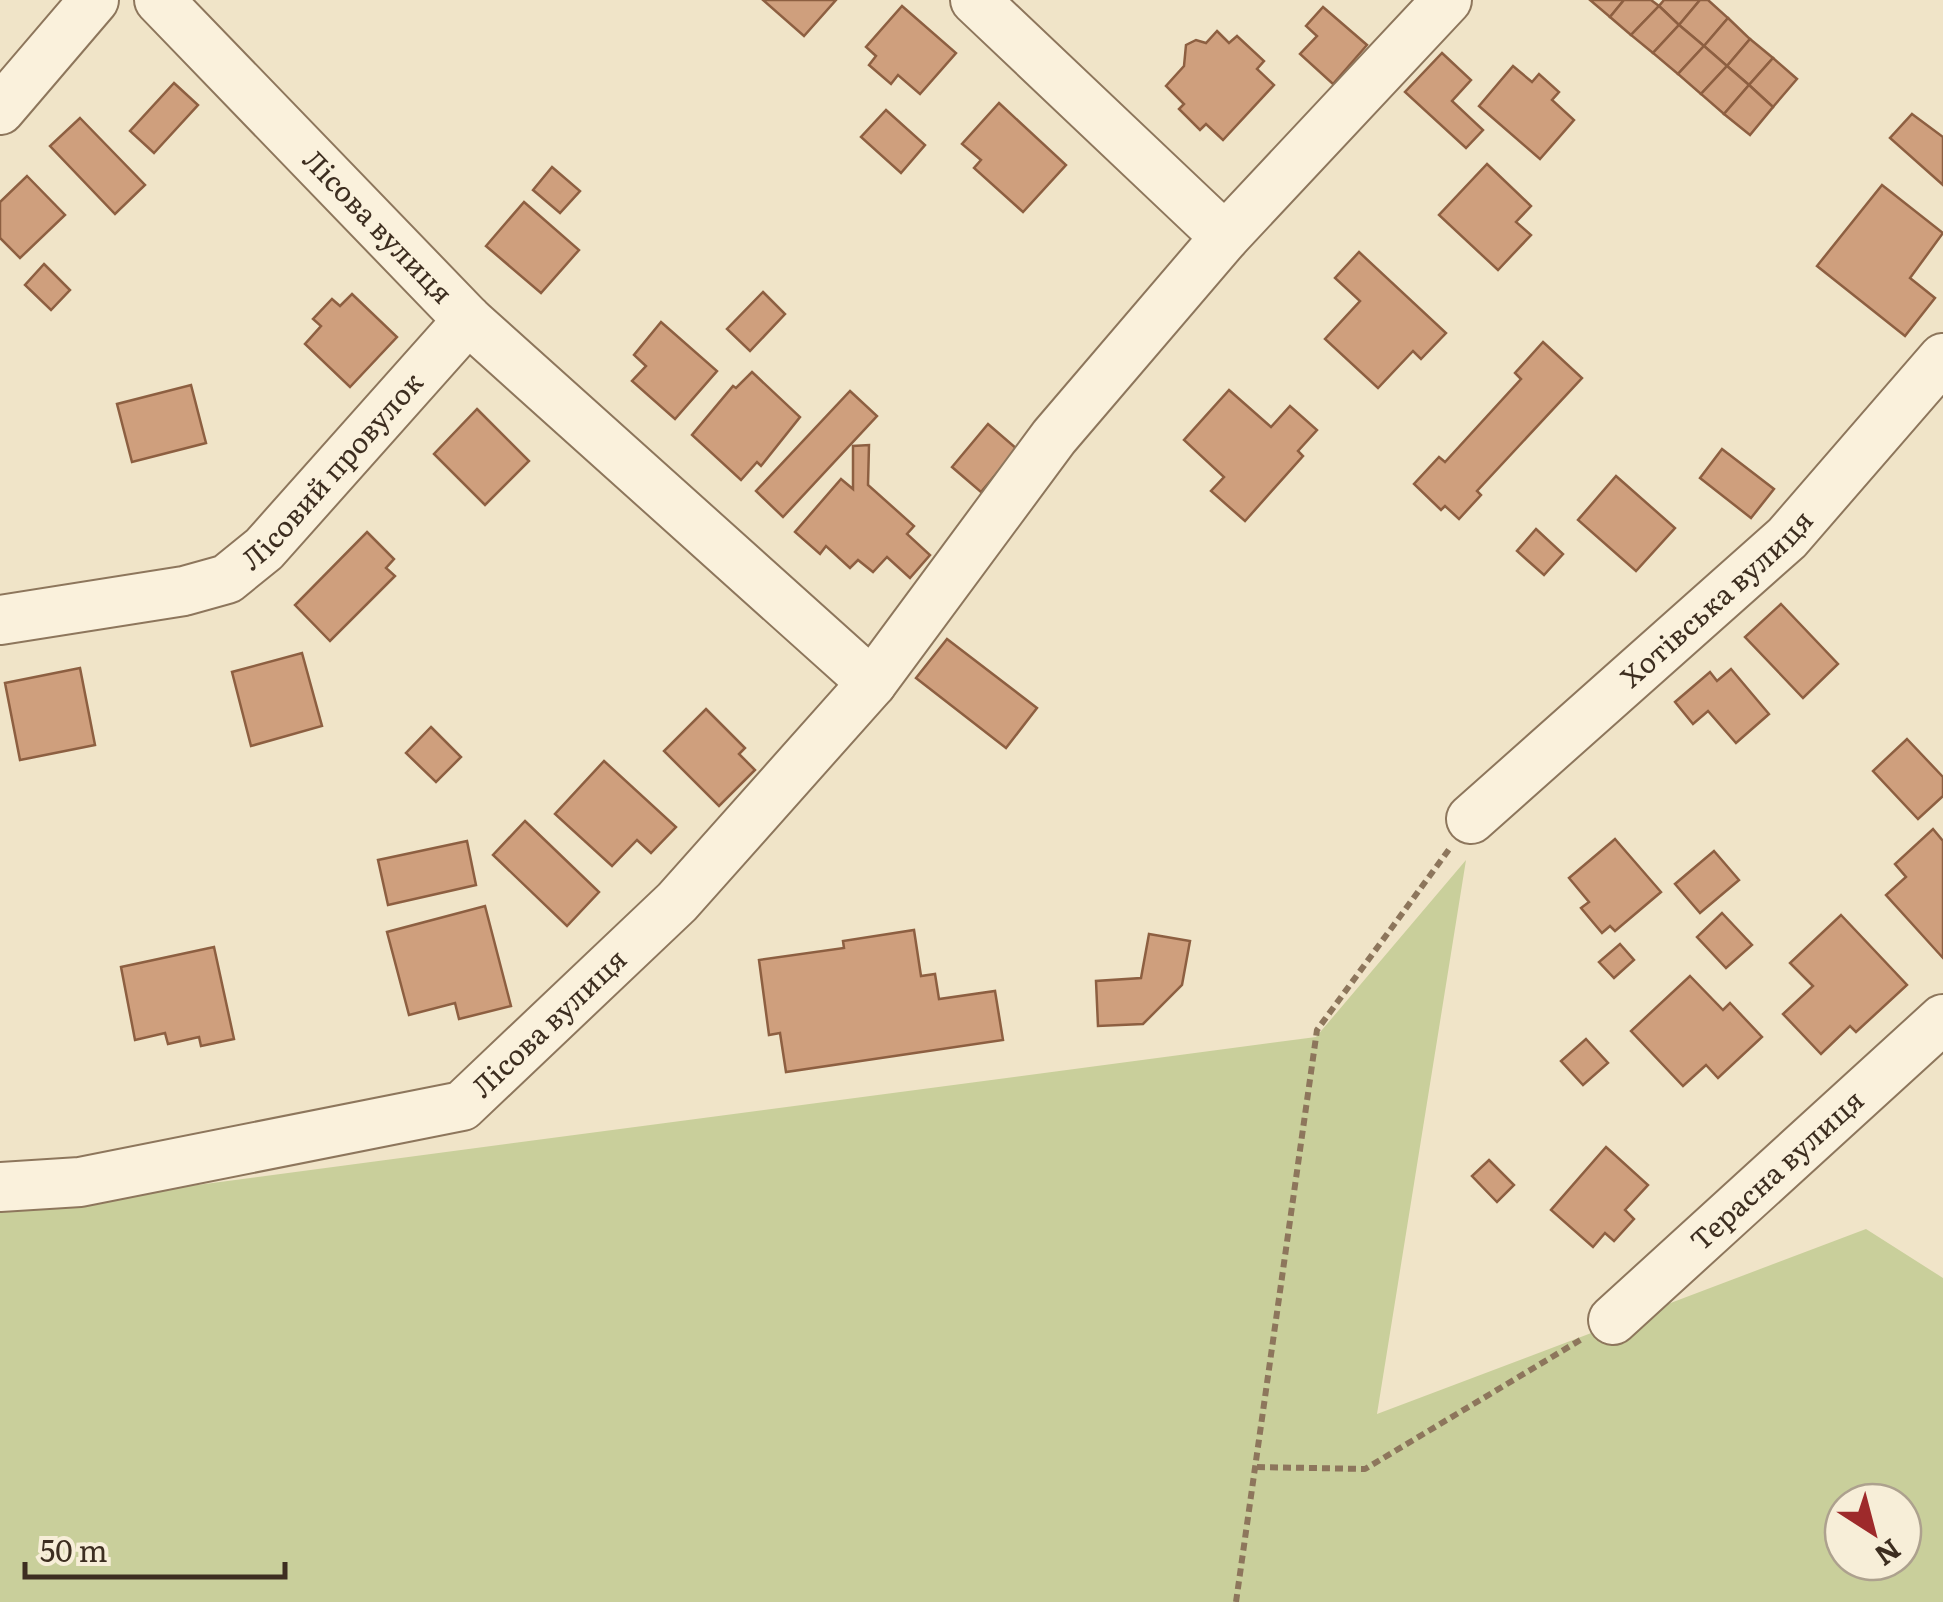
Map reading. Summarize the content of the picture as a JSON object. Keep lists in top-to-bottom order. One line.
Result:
{"streets":{"street":["Лісова вулиця","Лісовий провулок","Хотівська вулиця","Терасна вулиця"]},"crossings":[["Лісова вулиця","Лісовий провулок"]],"scale_bar":"50 m","north":"bottom right"}
